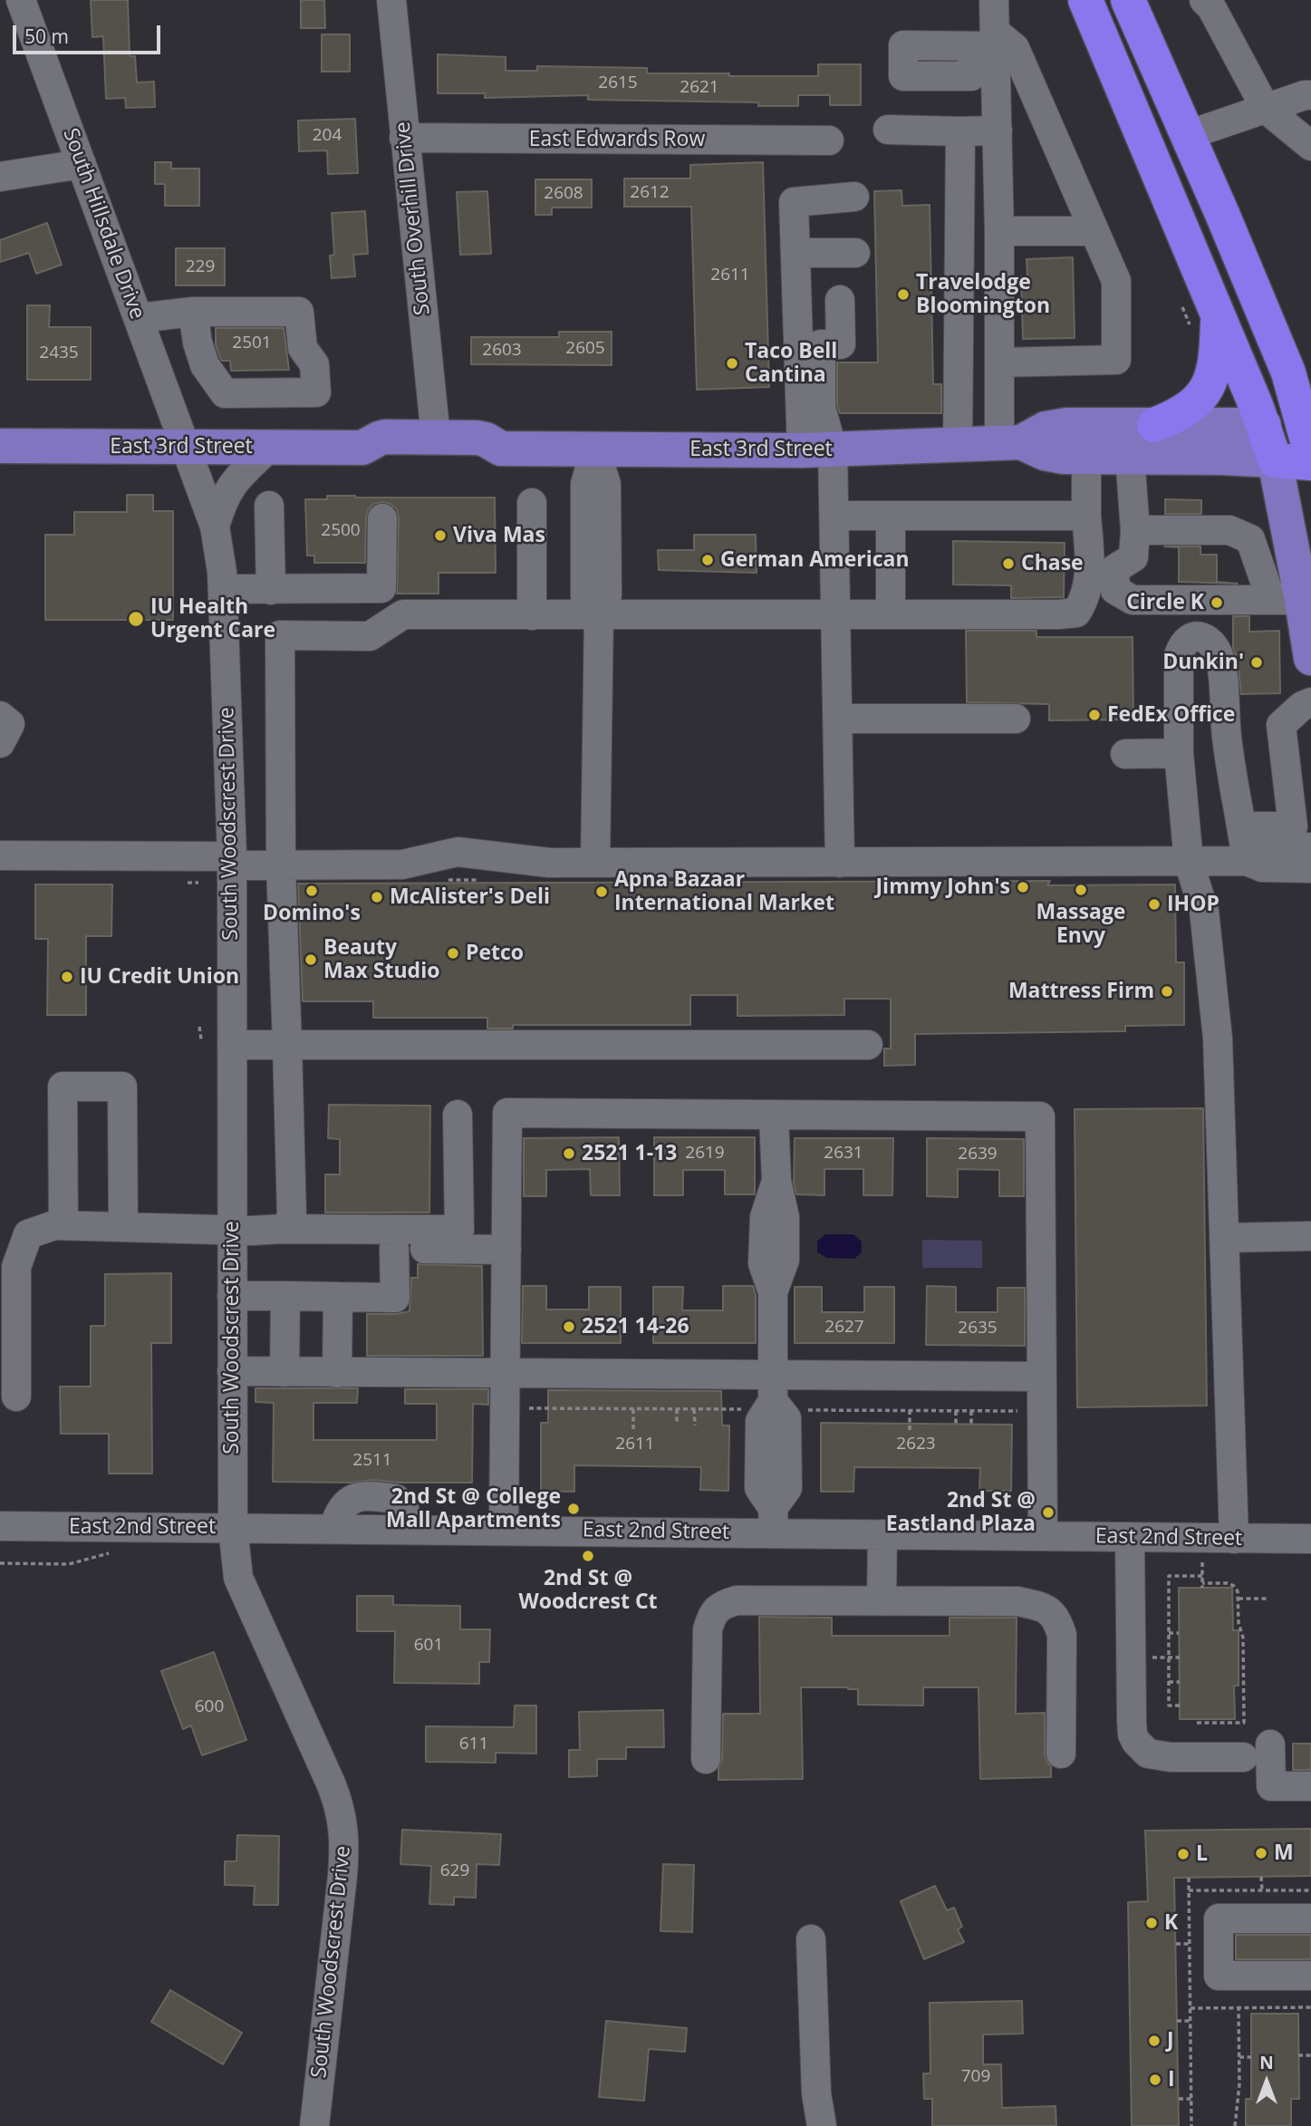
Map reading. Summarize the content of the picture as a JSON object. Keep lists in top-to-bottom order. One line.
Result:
{"streets":{"highway":["East 3rd Street"],"street":["East Edwards Row","South Overhill Drive","South Hillsdale Drive","South Woodscrest Drive","East 2nd Street"]},"crossings":[["East Edwards Row","South Overhill Drive"],["South Overhill Drive","East 3rd Street"],["South Hillsdale Drive","East 3rd Street"],["South Hillsdale Drive","South Woodscrest Drive"],["East 3rd Street","South Woodscrest Drive"],["South Woodscrest Drive","East 2nd Street"]],"places":["Travelodge Bloomington","Taco Bell Cantina","Viva Mas","German American","Chase","Circle K","IU Health Urgent Care","Dunkin'","FedEx Office","Jimmy John's","Massage Envy","Domino's","Apna Bazaar International Market","McAlister's Deli","IHOP","Petco","Beauty Max Studio","IU Credit Union","Mattress Firm","2521 1-13","2521 14-26","2nd St @ College Mall Apartments","2nd St @ Eastland Plaza","2nd St @ Woodcrest Ct","M","L","K","J","I"],"house_numbers":["2615","2621","204","2612","2608","229","2611","2501","2605","2603","2435","2500","2619","2631","2639","2627","2635","2611","2623","2511","601","600","611","629","709"],"scale_bar":"50 m","north":"top"}
